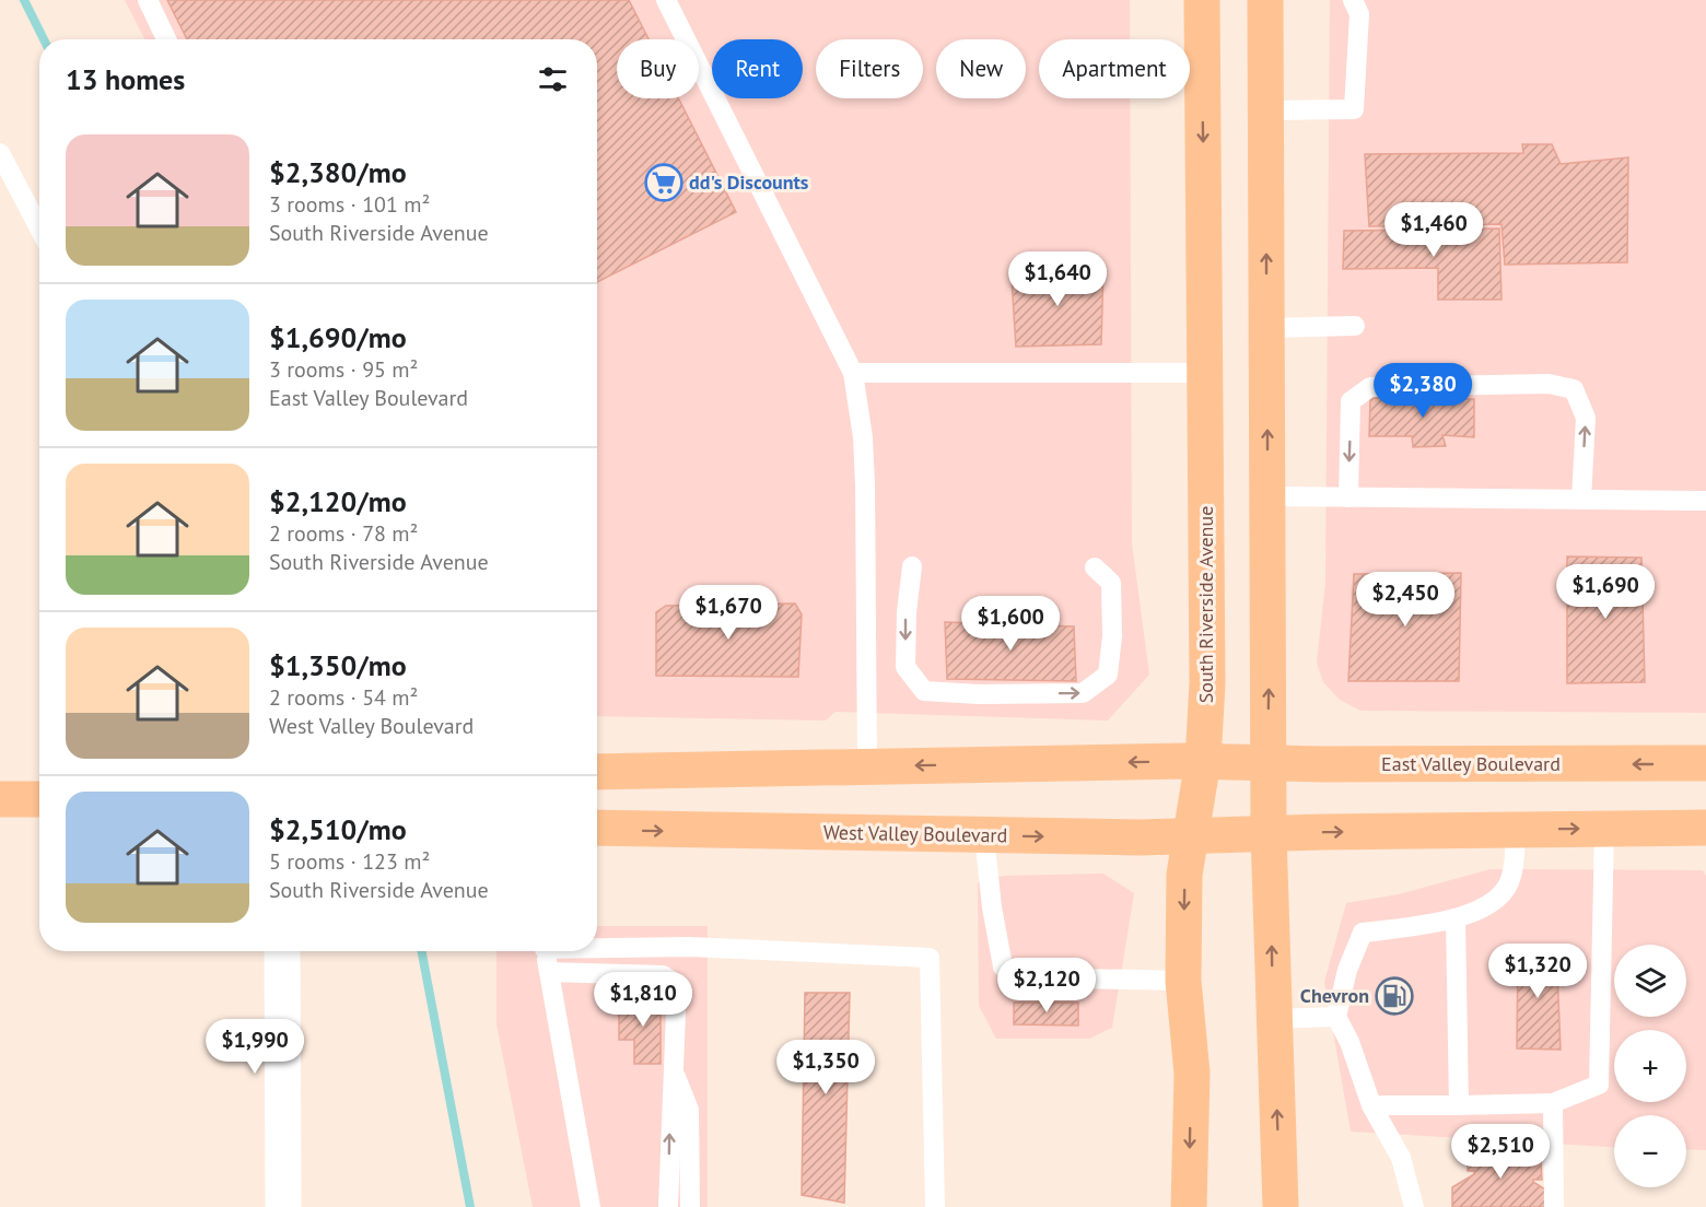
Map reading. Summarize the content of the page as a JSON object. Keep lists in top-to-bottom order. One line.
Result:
{"streets":{"main road":["South Riverside Avenue","East Valley Boulevard","West Valley Boulevard"]},"crossings":[["South Riverside Avenue","East Valley Boulevard"],["South Riverside Avenue","West Valley Boulevard"]],"places":{"supermarket":["dd's Discounts"],"fuel station":["Chevron"]},"page":{"chip":["Buy","Rent","Filters","New","Apartment"],"heading":"13 homes","list":[{"name":"$2,380/mo","note":"3 rooms · 101 m² · South Riverside Avenue"},{"name":"$1,690/mo","note":"3 rooms · 95 m² · East Valley Boulevard"},{"name":"$2,120/mo","note":"2 rooms · 78 m² · South Riverside Avenue"},{"name":"$1,350/mo","note":"2 rooms · 54 m² · West Valley Boulevard"},{"name":"$2,510/mo","note":"5 rooms · 123 m² · South Riverside Avenue"}],"price":["$1,460","$1,640","$2,380","$1,690","$2,450","$1,670","$1,600","$1,320","$2,120","$1,810","$1,990","$1,350","$2,510"],"map_buttons":["+","−"]}}
